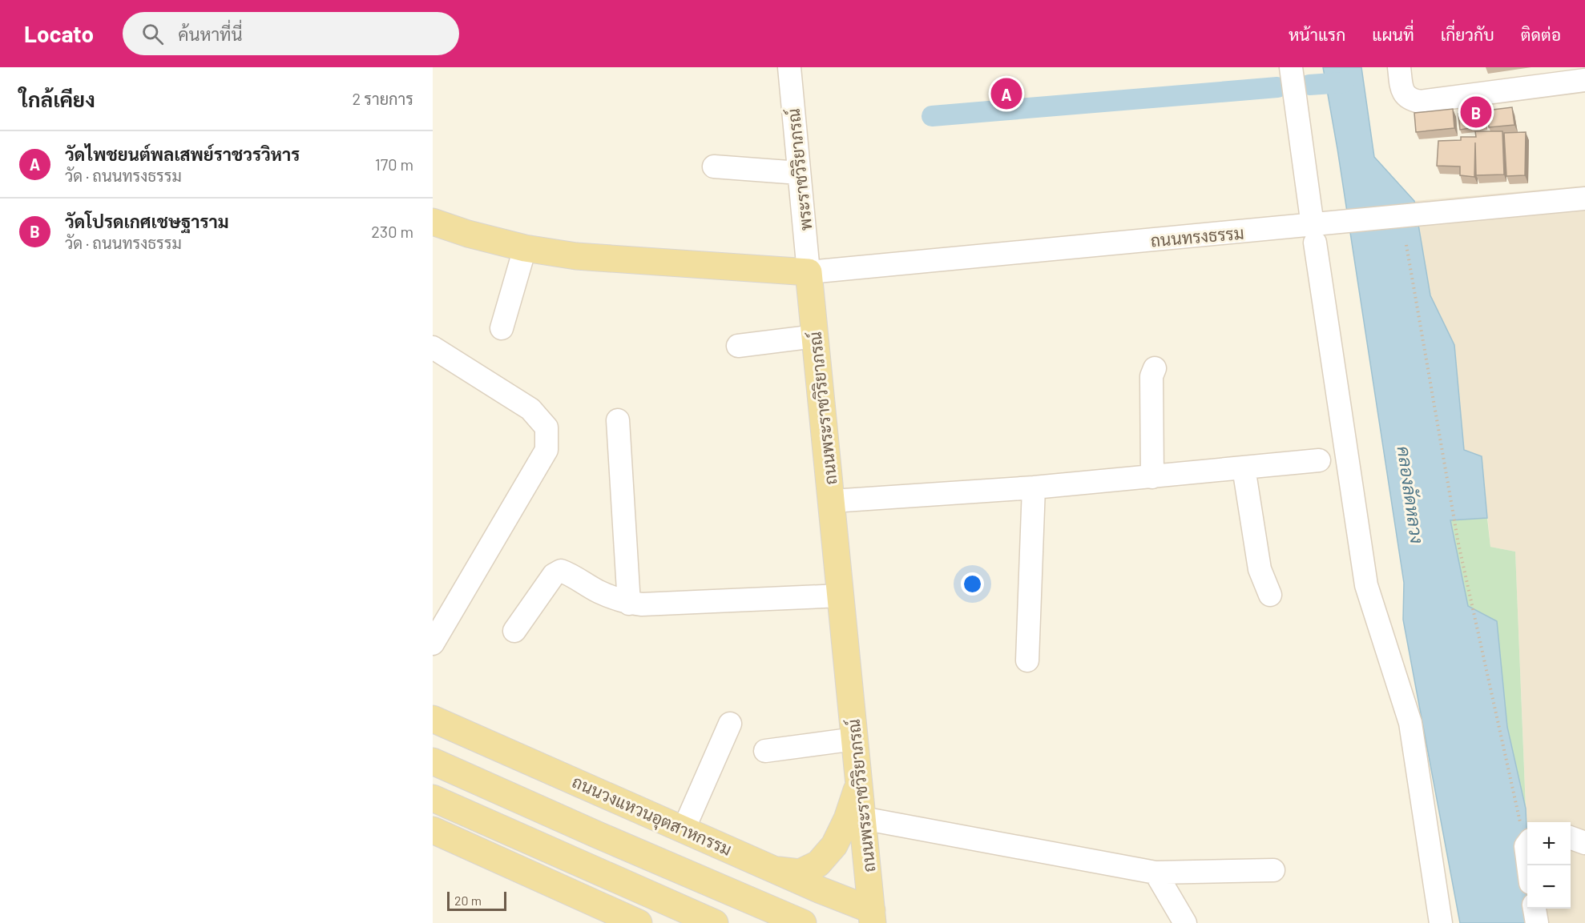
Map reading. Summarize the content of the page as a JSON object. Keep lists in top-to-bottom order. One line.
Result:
{"streets":{"main road":["ถนนพระราชวิริยาภรณ์","ถนนวงแหวนอุตสาหกรรม"],"street":["พระราชวิริยาภรณ์","ถนนทรงธรรม"]},"crossings":[["พระราชวิริยาภรณ์","ถนนทรงธรรม"],["พระราชวิริยาภรณ์","ถนนพระราชวิริยาภรณ์"],["ถนนทรงธรรม","ถนนพระราชวิริยาภรณ์"],["ถนนพระราชวิริยาภรณ์","ถนนวงแหวนอุตสาหกรรม"]],"water":["คลองลัดหลวง"],"scale_bar":"20 m","page":{"header":"Locato","search":"ค้นหาที่นี่","nav":["หน้าแรก","แผนที่","เกี่ยวกับ","ติดต่อ"],"heading":["ใกล้เคียง","2 รายการ"],"pins":["A","B"],"list":[{"mark":"A","name":"วัดไพชยนต์พลเสพย์ราชวรวิหาร","note":"วัด · ถนนทรงธรรม","value":"170 m"},{"mark":"B","name":"วัดโปรดเกศเชษฐาราม","note":"วัด · ถนนทรงธรรม","value":"230 m"}],"map_buttons":["+","−"],"scale":"20 m"}}
